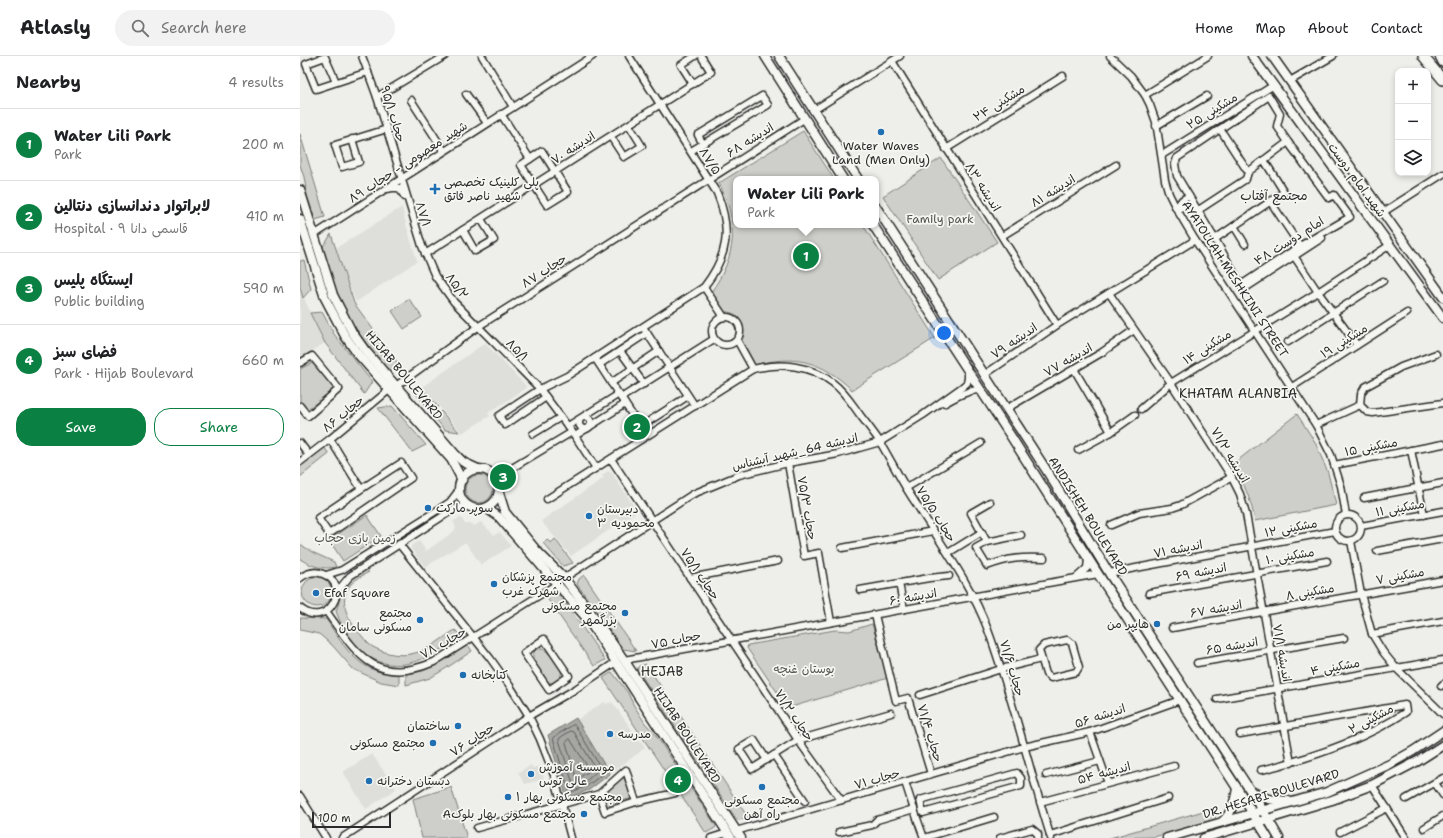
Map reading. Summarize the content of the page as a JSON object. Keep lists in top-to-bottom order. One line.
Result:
{"streets":{"main road":["شهید امام دوست","HIJAB BOULEVARD","ANDISHEH BOULEVARD","DR. HESABI BOULEVARD"],"street":["مشکینی ۲۴","مشکینی ۲۵","حجاب ۹۵/۱","اندیشه ۶۸","اندیشه ۷۰","۸۷/۵","شهید معصومی - حجاب ۸۹","اندیشه ۸۳","اندیشه ۸۱","۸۷/۱","امام دوست ۴۸","حجاب ۸۷","AYATOLLAH MESHKINI STREET","۸۵/۲","اندیشه ۷۹","مشکینی ۱۹","مشکینی ۱۴","۸۵/۱","اندیشه ۷۷","حجاب ۸۶","مشکینی ۱۵","اندیشه 64_شهید آبشناس","اندیشه ۷۱/۲","حجاب ۷۵/۳","مشکینی ۱۱","حجاب ۷۵/۵","مشکینی ۱۲","اندیشه ۷۱","مشکینی ۱۰","اندیشه ۶۹","حجاب ۷۵/۱","مشکینی ۷","مشکینی ۸","اندیشه ۶۰","اندیشه ۶۷","حجاب ۷۵","حجاب ۷۸","اندیشه ۶۵","اندیشه ۷۱/۱","مشکینی ۴","حجاب ۷۱/۶","حجاب ۷۱/۲","اندیشه ۵۶","مشکینی ۲","حجاب ۷۱/۴","حجاب ۷۶","اندیشه ۵۴","حجاب ۷۱"]},"crossings":[["مشکینی ۲۴","اندیشه ۸۳"],["مشکینی ۲۵","شهید امام دوست"],["مشکینی ۲۵","AYATOLLAH MESHKINI STREET"],["حجاب ۹۵/۱","شهید معصومی - حجاب ۸۹"],["حجاب ۹۵/۱","۸۷/۱"],["اندیشه ۶۸","۸۷/۵"],["اندیشه ۶۸","حجاب ۸۷"],["اندیشه ۷۰","۸۷/۵"],["اندیشه ۷۰","۸۷/۱"],["اندیشه ۷۰","۸۵/۲"],["۸۷/۵","حجاب ۸۷"],["شهید معصومی - حجاب ۸۹","۸۷/۱"],["شهید معصومی - حجاب ۸۹","HIJAB BOULEVARD"],["شهید امام دوست","مشکینی ۱۴"],["اندیشه ۸۳","اندیشه ۸۱"],["اندیشه ۸۳","اندیشه ۷۹"],["۸۷/۱","۸۵/۲"],["حجاب ۸۷","۸۵/۲"],["حجاب ۸۷","۸۵/۱"],["حجاب ۸۷","HIJAB BOULEVARD"],["حجاب ۸۷","حجاب ۸۶"],["AYATOLLAH MESHKINI STREET","اندیشه ۷۹"],["AYATOLLAH MESHKINI STREET","مشکینی ۱۹"],["AYATOLLAH MESHKINI STREET","مشکینی ۱۴"],["AYATOLLAH MESHKINI STREET","مشکینی ۱۵"],["AYATOLLAH MESHKINI STREET","مشکینی ۱۱"],["AYATOLLAH MESHKINI STREET","مشکینی ۱۲"],["۸۵/۲","۸۵/۱"],["اندیشه ۷۹","اندیشه ۷۱/۲"],["اندیشه ۷۹","ANDISHEH BOULEVARD"],["مشکینی ۱۴","اندیشه ۷۱/۲"],["اندیشه ۷۷","اندیشه ۷۱/۲"],["HIJAB BOULEVARD","حجاب ۸۶"],["HIJAB BOULEVARD","اندیشه 64_شهید آبشناس"],["HIJAB BOULEVARD","حجاب ۷۵"],["HIJAB BOULEVARD","حجاب ۷۸"],["HIJAB BOULEVARD","حجاب ۷۶"],["HIJAB BOULEVARD","حجاب ۷۱"],["اندیشه 64_شهید آبشناس","حجاب ۷۵/۳"],["اندیشه 64_شهید آبشناس","حجاب ۷۵/۵"],["اندیشه 64_شهید آبشناس","حجاب ۷۵/۱"],["اندیشه 64_شهید آبشناس","حجاب ۷۸"],["اندیشه ۷۱/۲","مشکینی ۱۲"],["اندیشه ۷۱/۲","اندیشه ۷۱"],["اندیشه ۷۱/۲","اندیشه ۷۱/۱"],["حجاب ۷۵/۳","اندیشه ۶۰"],["مشکینی ۱۱","مشکینی ۱۲"],["حجاب ۷۵/۵","اندیشه ۶۰"],["حجاب ۷۵/۵","حجاب ۷۱/۶"],["ANDISHEH BOULEVARD","اندیشه ۷۱"],["ANDISHEH BOULEVARD","اندیشه ۶۰"],["ANDISHEH BOULEVARD","اندیشه ۵۶"],["ANDISHEH BOULEVARD","DR. HESABI BOULEVARD"],["مشکینی ۱۲","اندیشه ۷۱"],["مشکینی ۱۲","اندیشه ۷۱/۱"],["اندیشه ۷۱","اندیشه ۷۱/۱"],["مشکینی ۱۰","اندیشه ۶۹"],["مشکینی ۱۰","اندیشه ۷۱/۱"],["اندیشه ۶۹","اندیشه ۷۱/۱"],["حجاب ۷۵/۱","اندیشه ۶۰"],["حجاب ۷۵/۱","حجاب ۷۵"],["حجاب ۷۵/۱","حجاب ۷۱/۲"],["مشکینی ۷","مشکینی ۸"],["مشکینی ۸","اندیشه ۶۷"],["مشکینی ۸","اندیشه ۷۱/۱"],["اندیشه ۶۰","حجاب ۷۵"],["اندیشه ۶۰","حجاب ۷۱/۶"],["اندیشه ۶۰","حجاب ۷۱/۲"],["اندیشه ۶۰","حجاب ۷۱/۴"],["اندیشه ۶۷","اندیشه ۷۱/۱"],["حجاب ۷۵","حجاب ۷۱/۲"],["حجاب ۷۵","حجاب ۷۶"],["اندیشه ۶۵","اندیشه ۷۱/۱"],["اندیشه ۷۱/۱","مشکینی ۴"],["اندیشه ۷۱/۱","مشکینی ۲"],["حجاب ۷۱/۶","اندیشه ۵۶"],["حجاب ۷۱/۶","اندیشه ۵۴"],["حجاب ۷۱/۶","حجاب ۷۱"],["حجاب ۷۱/۲","حجاب ۷۱"],["اندیشه ۵۶","حجاب ۷۱"],["حجاب ۷۱/۴","حجاب ۷۱"]],"districts":["مجتمع آفتاب","KHATAM ALANBIA","HEJAB"],"parks":["Family park","زمین بازی حجاب","بوستان غنچه"],"places":{"other":["Water Waves Land (Men Only)","سوپر مارکت","دبیرستان محمودیه ۳","مجتمع پزشکان شهرک غرب","Efaf Square","مجتمع مسکونی بزرگمهر","مجتمع مسکونی سامان","هایپر من","کتابخانه","ساختمان","مدرسه","مجتمع مسکونی","موسسه آموزش عالی توس","دبستان دخترانه","مجتمع مسکونی راه آهن","۱ مجتمع مسکونی بهار","Aمجتمع مسکونی بهار بلوک"],"health":["پلی کلینیک تخصصی شهید ناصر فاتق"]},"scale_bar":"100 m","page":{"header":"Atlasly","search":"Search here","nav":["Home","Map","About","Contact"],"heading":["Nearby","4 results"],"map_buttons":["+","−"],"list":[{"mark":"1","name":"Water Lili Park","note":"Park","value":"200 m"},{"mark":"2","name":"لابراتوار دندانسازی دنتالین","note":"Hospital · قاسمی دانا ۹","value":"410 m"},{"mark":"3","name":"ایستگاه پلیس","note":"Public building","value":"590 m"},{"mark":"4","name":"فضای سبز","note":"Park · Hijab Boulevard","value":"660 m"}],"popup":["Water Lili Park","Park"],"pins":["1","2","3","4"],"buttons":["Save","Share"],"scale":"100 m"}}
